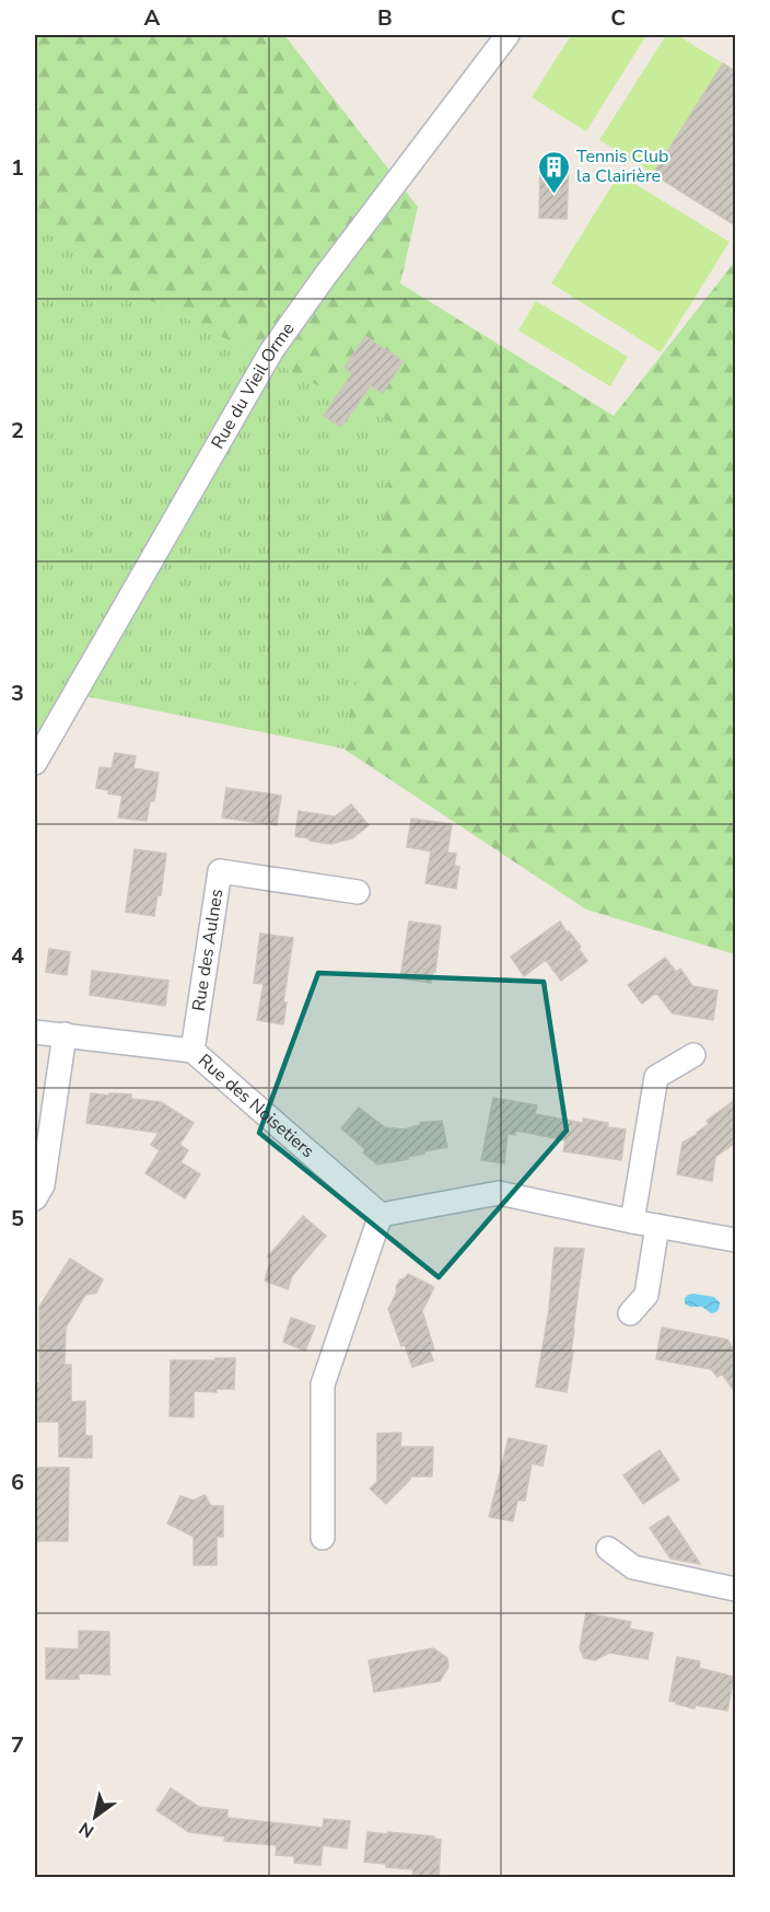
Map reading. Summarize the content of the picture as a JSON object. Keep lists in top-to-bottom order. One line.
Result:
{"streets":{"street":["Rue du Vieil Orme","Rue des Aulnes","Rue des Noisetiers"]},"crossings":[["Rue des Aulnes","Rue des Noisetiers"]],"places":{"building":["Tennis Club la Clairière"]},"north":"bottom left","grid":{"columns":["A","B","C"],"rows":["1","2","3","4","5","6","7"]}}
